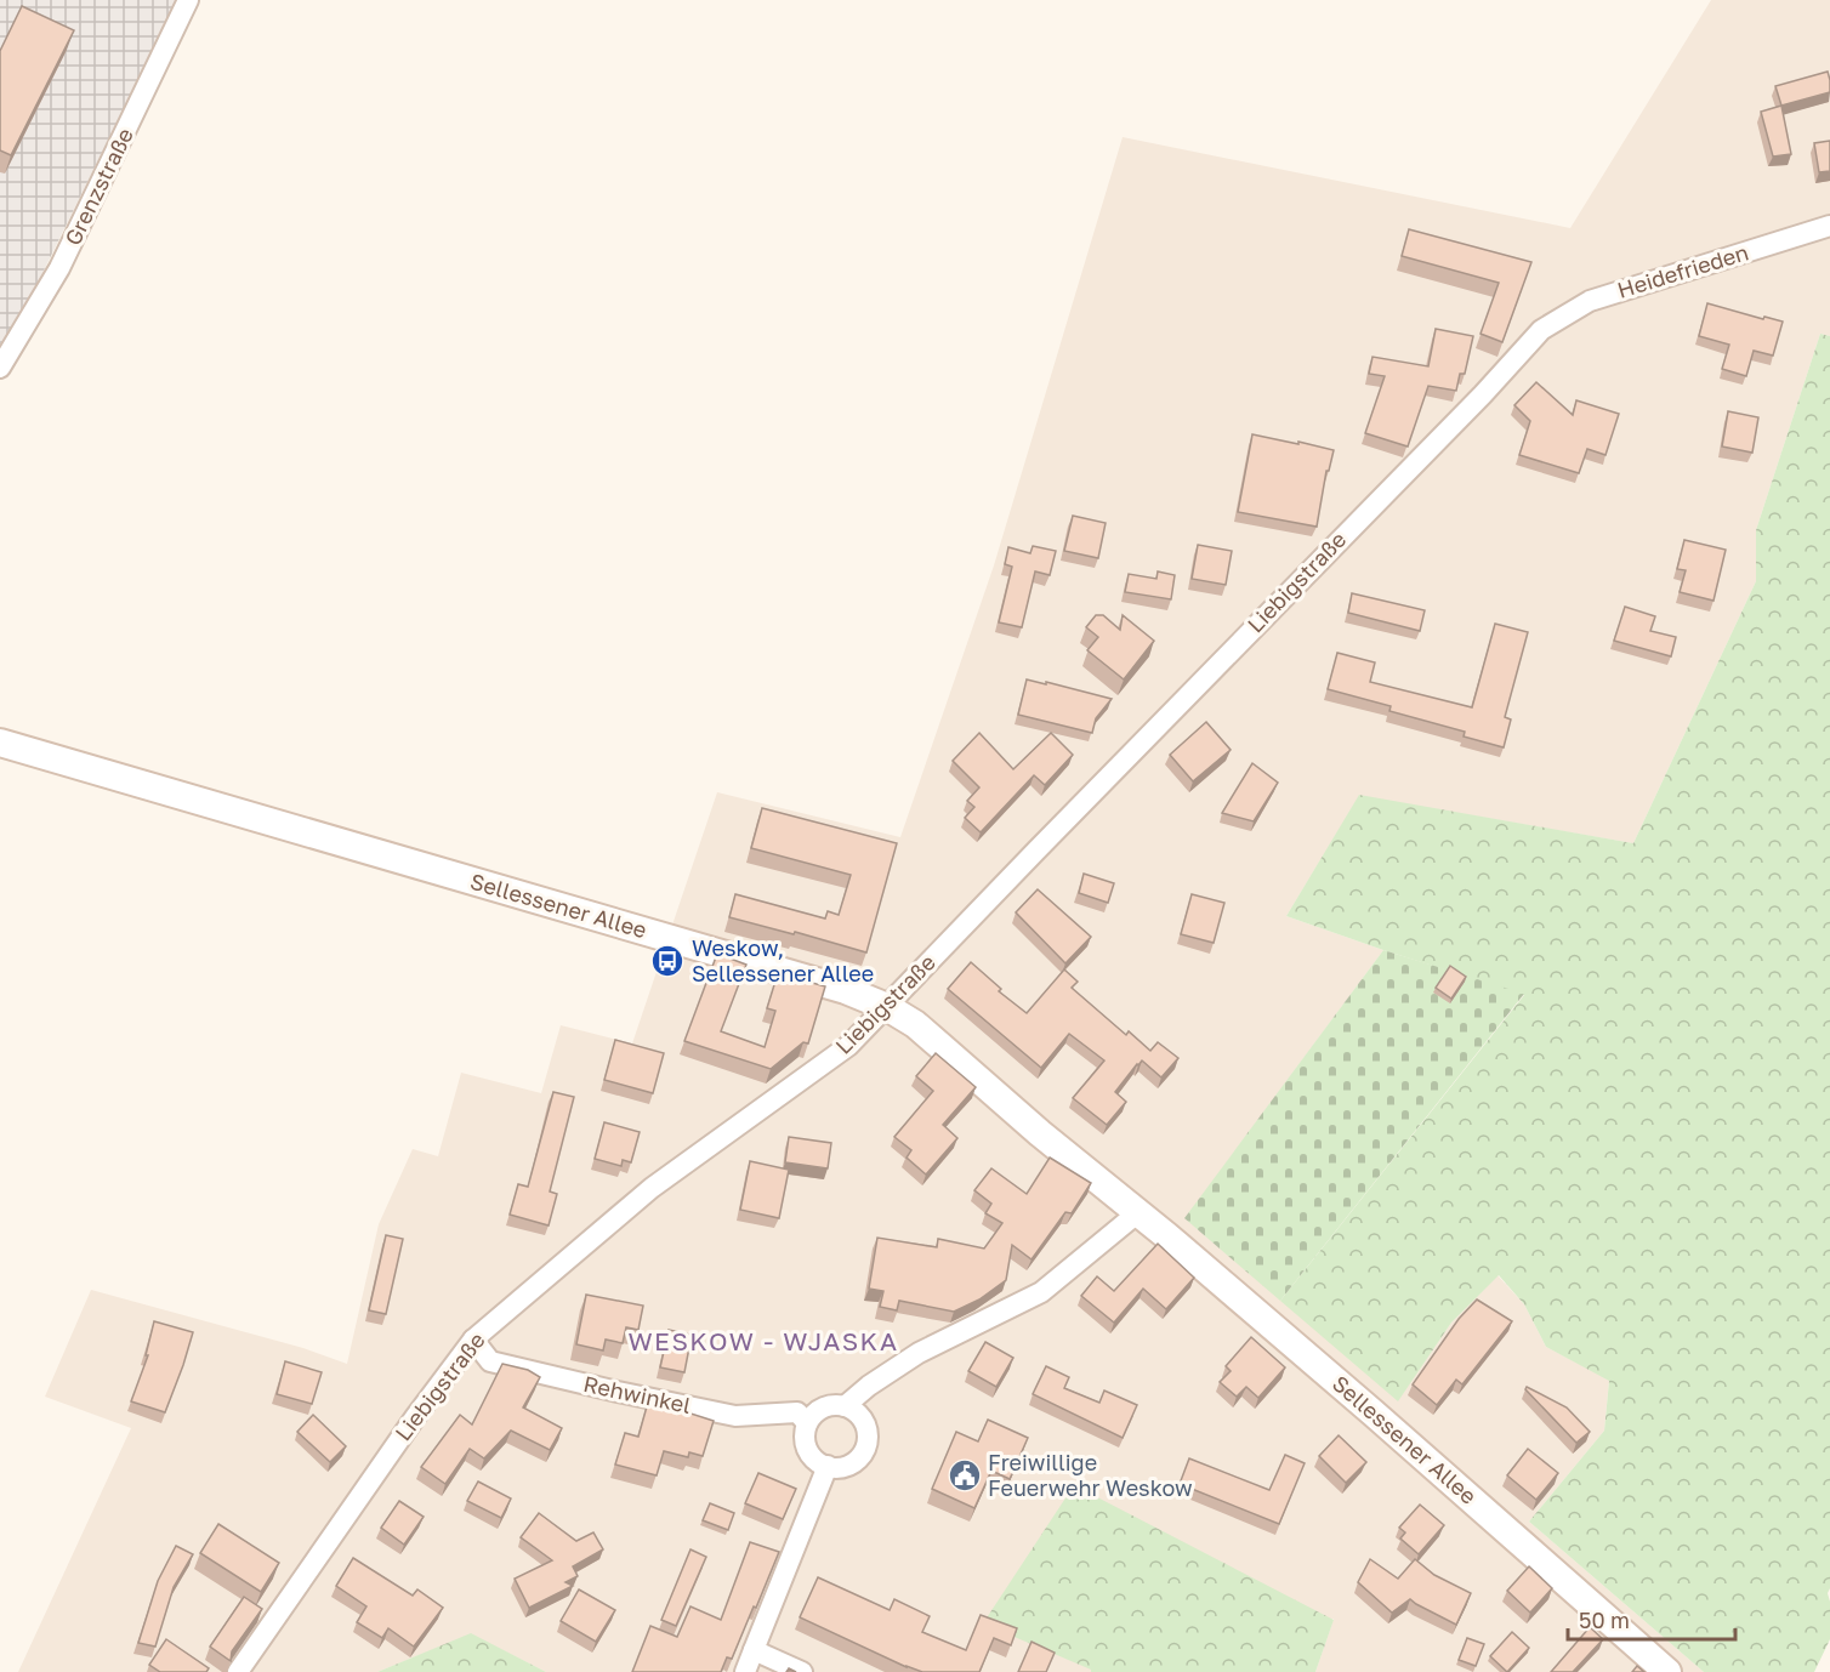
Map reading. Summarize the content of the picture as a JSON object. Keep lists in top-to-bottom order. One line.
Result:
{"streets":{"main road":["Sellessener Allee"],"street":["Grenzstraße","Heidefrieden","Liebigstraße","Rehwinkel"]},"crossings":[["Heidefrieden","Liebigstraße"],["Liebigstraße","Sellessener Allee"],["Liebigstraße","Rehwinkel"]],"districts":["WESKOW - WJASKA"],"places":{"bus stop":["Weskow, Sellessener Allee"],"public building":["Freiwillige Feuerwehr Weskow"]},"scale_bar":"50 m"}
